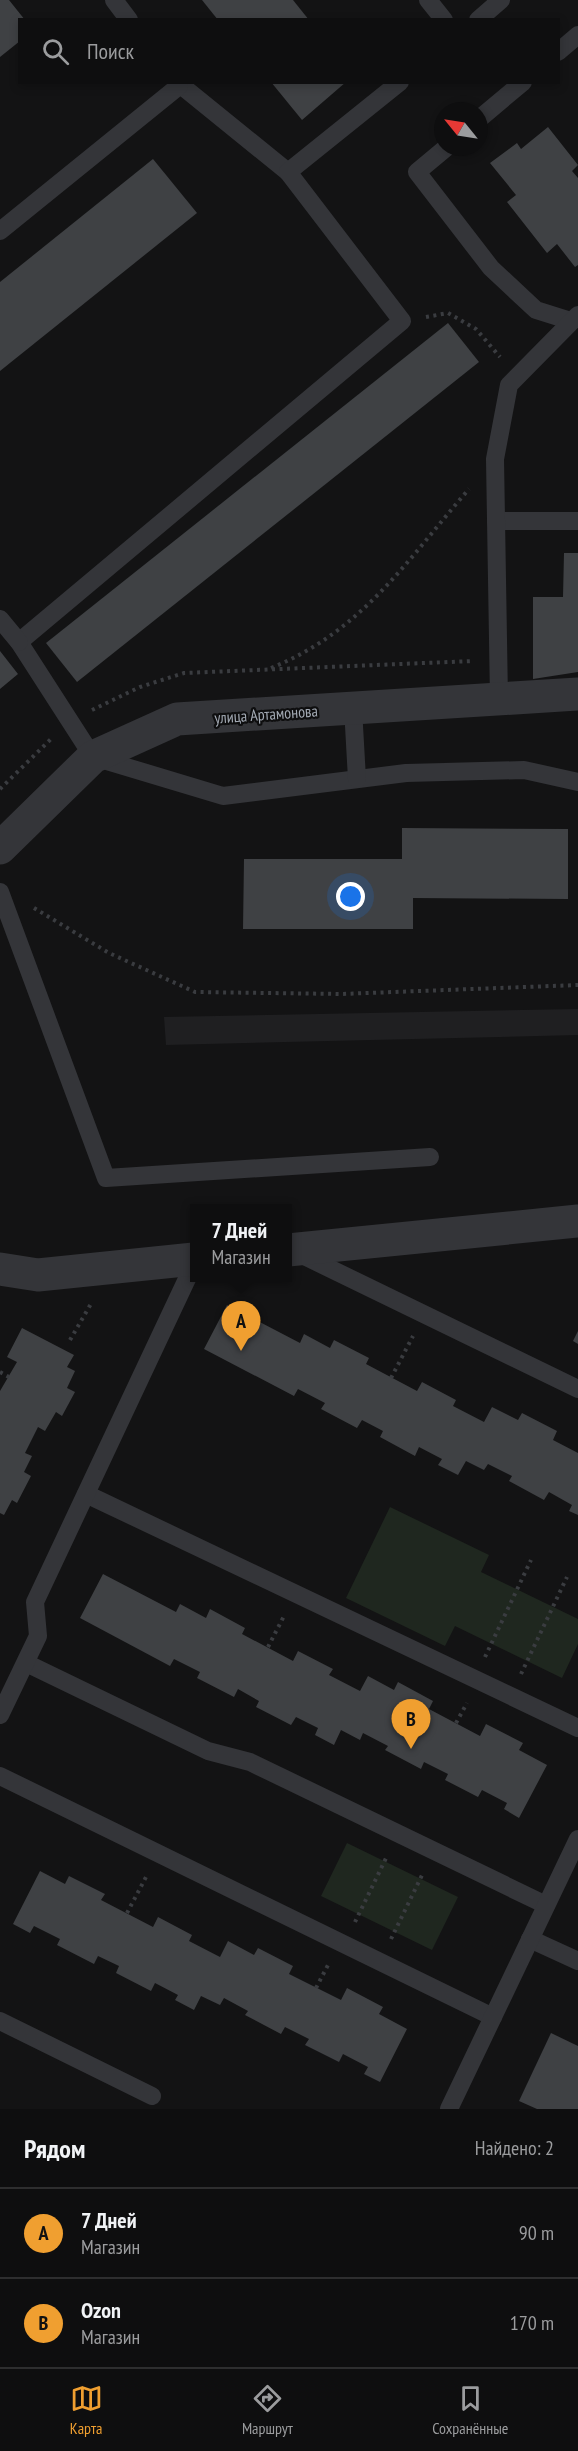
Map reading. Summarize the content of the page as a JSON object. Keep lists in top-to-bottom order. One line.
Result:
{"streets":{"street":["улица Артамонова"]},"north":"top left","page":{"search":"Поиск","popup":["7 Дней","Магазин"],"pins":["A","B"],"heading":["Рядом","Найдено: 2"],"list":[{"mark":"A","name":"7 Дней","note":"Магазин","value":"90 m"},{"mark":"B","name":"Ozon","note":"Магазин","value":"170 m"}],"nav":["Карта","Маршрут","Сохранённые"]}}
